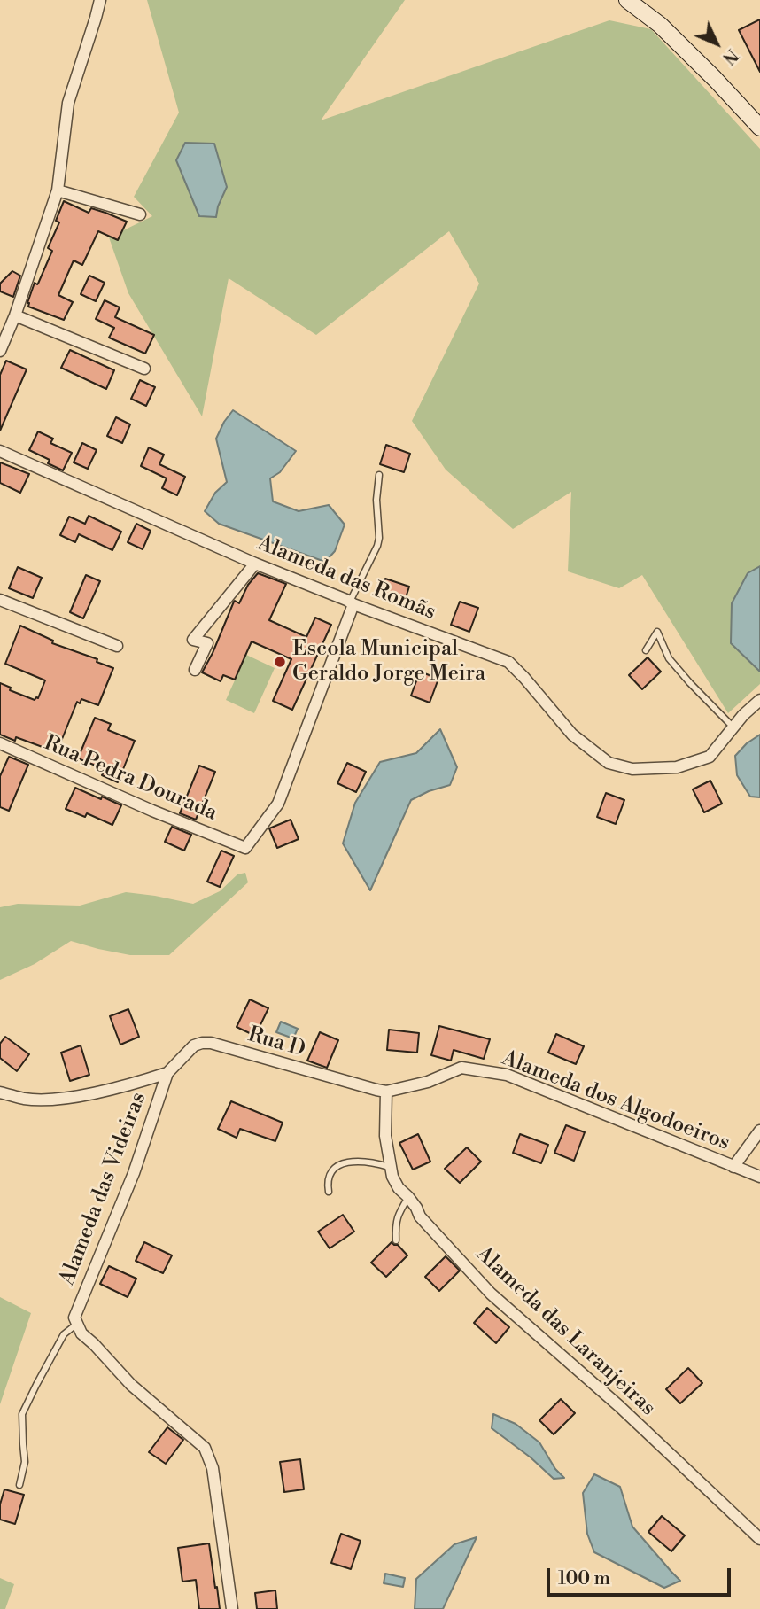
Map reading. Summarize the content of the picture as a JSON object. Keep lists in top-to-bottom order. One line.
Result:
{"streets":{"street":["Alameda das Romãs","Rua Pedra Dourada","Rua D","Alameda dos Algodoeiros","Alameda das Videiras","Alameda das Laranjeiras"]},"crossings":[["Alameda das Romãs","Rua Pedra Dourada"],["Rua D","Alameda dos Algodoeiros"],["Rua D","Alameda das Videiras"],["Rua D","Alameda das Laranjeiras"],["Alameda dos Algodoeiros","Alameda das Laranjeiras"]],"places":["Escola Municipal Geraldo Jorge Meira"],"scale_bar":"100 m","north":"bottom right"}
